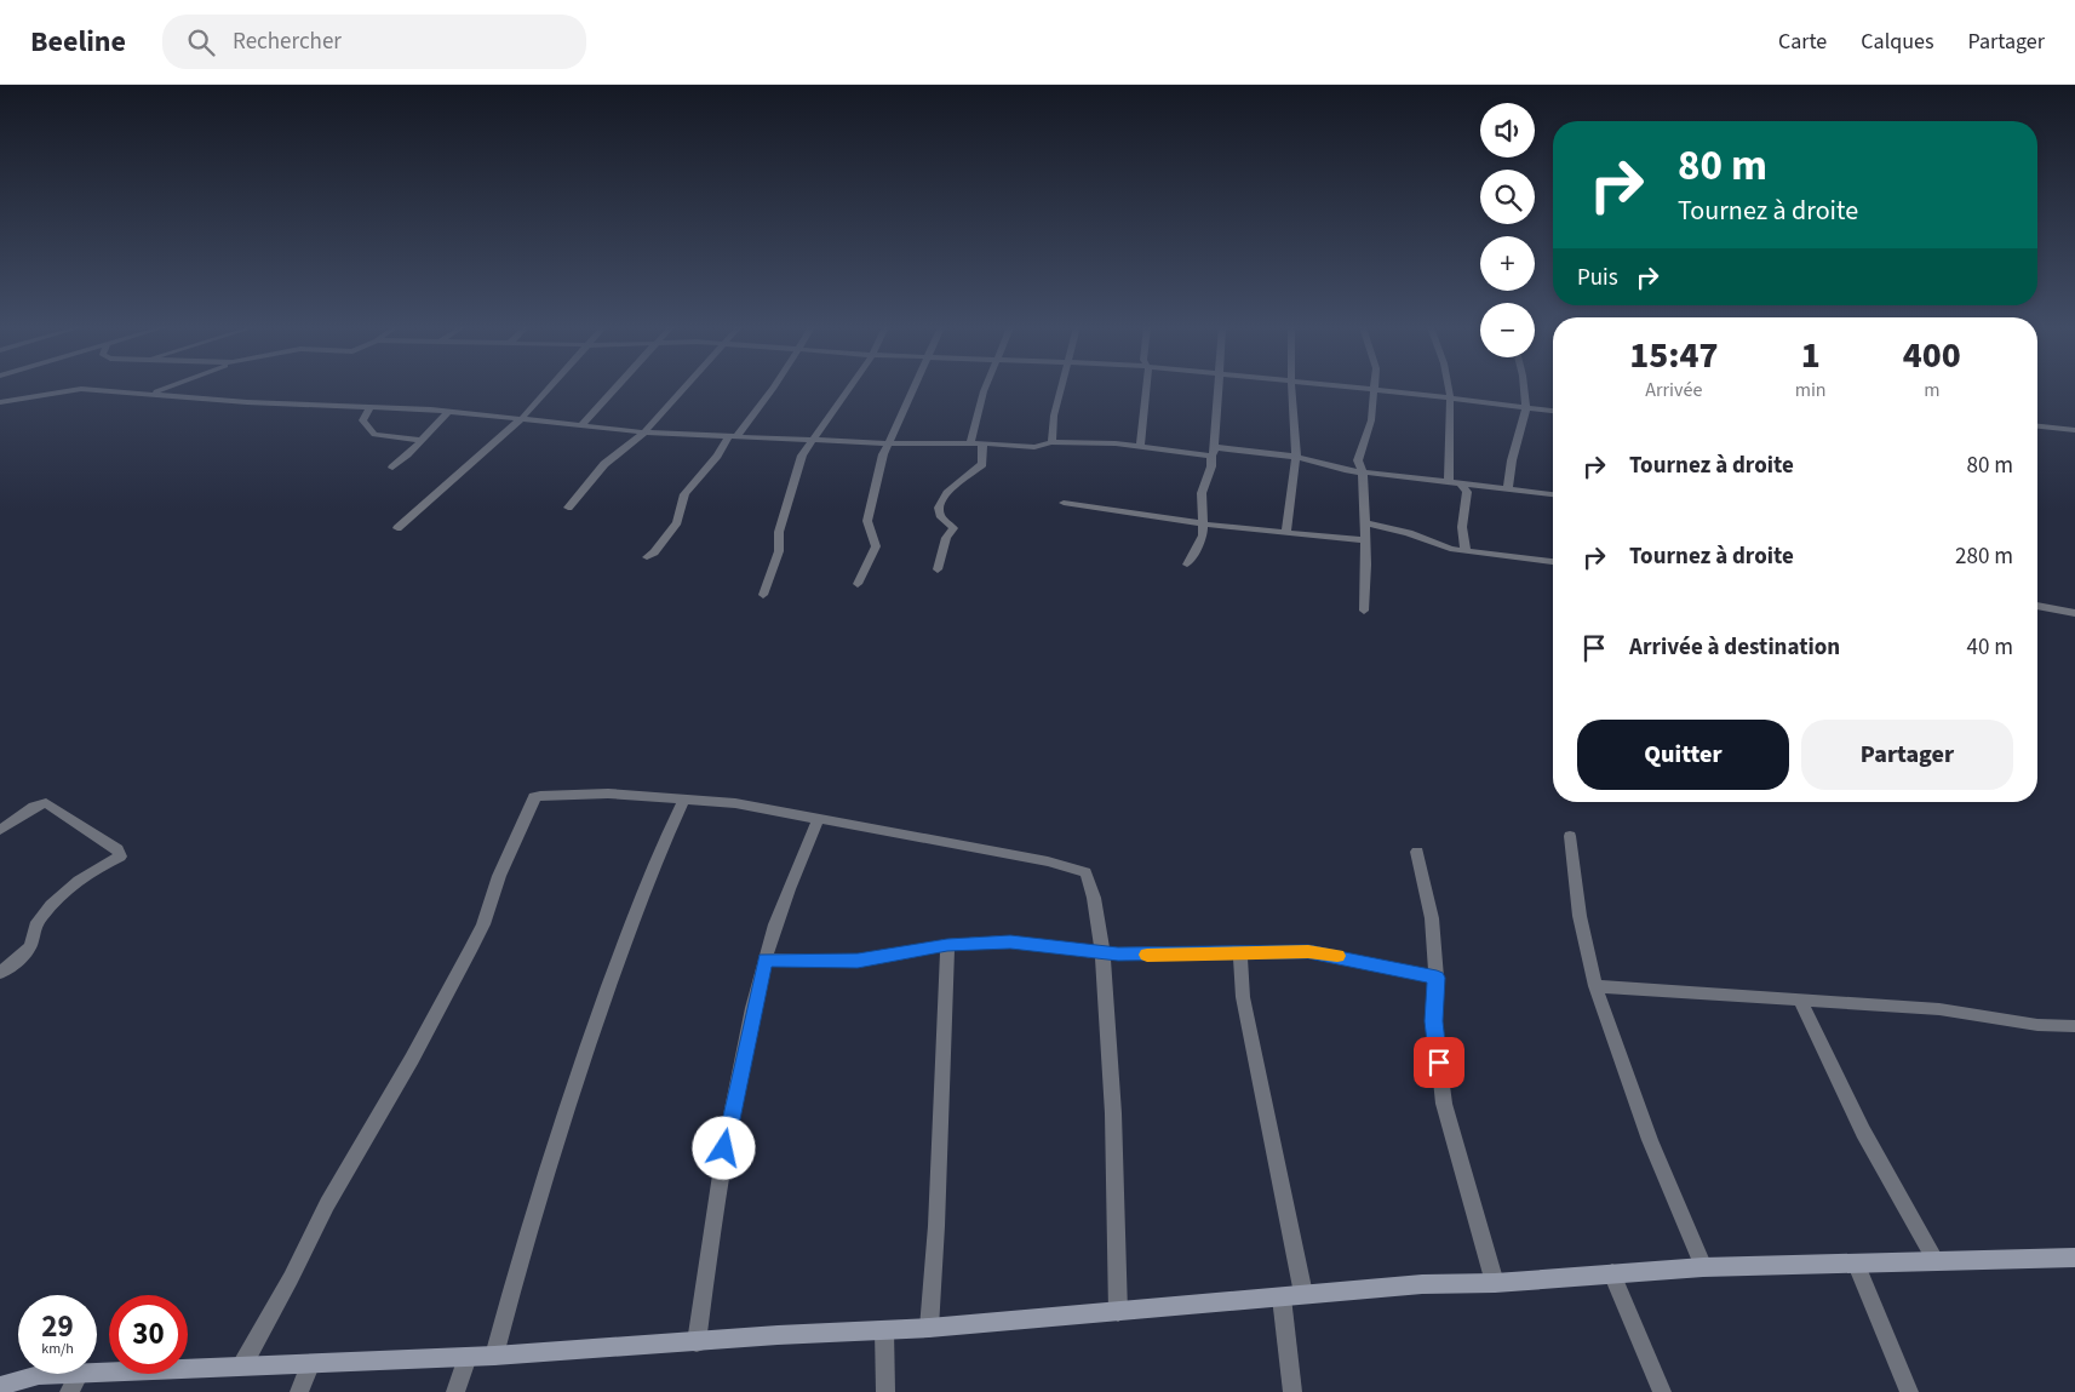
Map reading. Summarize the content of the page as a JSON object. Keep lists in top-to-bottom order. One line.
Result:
{"page":{"header":"Beeline","search":"Rechercher","nav":["Carte","Calques","Partager"],"map_buttons":["+","−"],"turn":["80 m","Tournez à droite"],"then":"Puis","eta":["15:47","Arrivée","1","min","400","m"],"list":[{"name":"Tournez à droite","value":"80 m"},{"name":"Tournez à droite","value":"280 m"},{"name":"Arrivée à destination","value":"40 m"}],"buttons":["Quitter","Partager"],"speed":"29 km/h","limit":"30"}}
